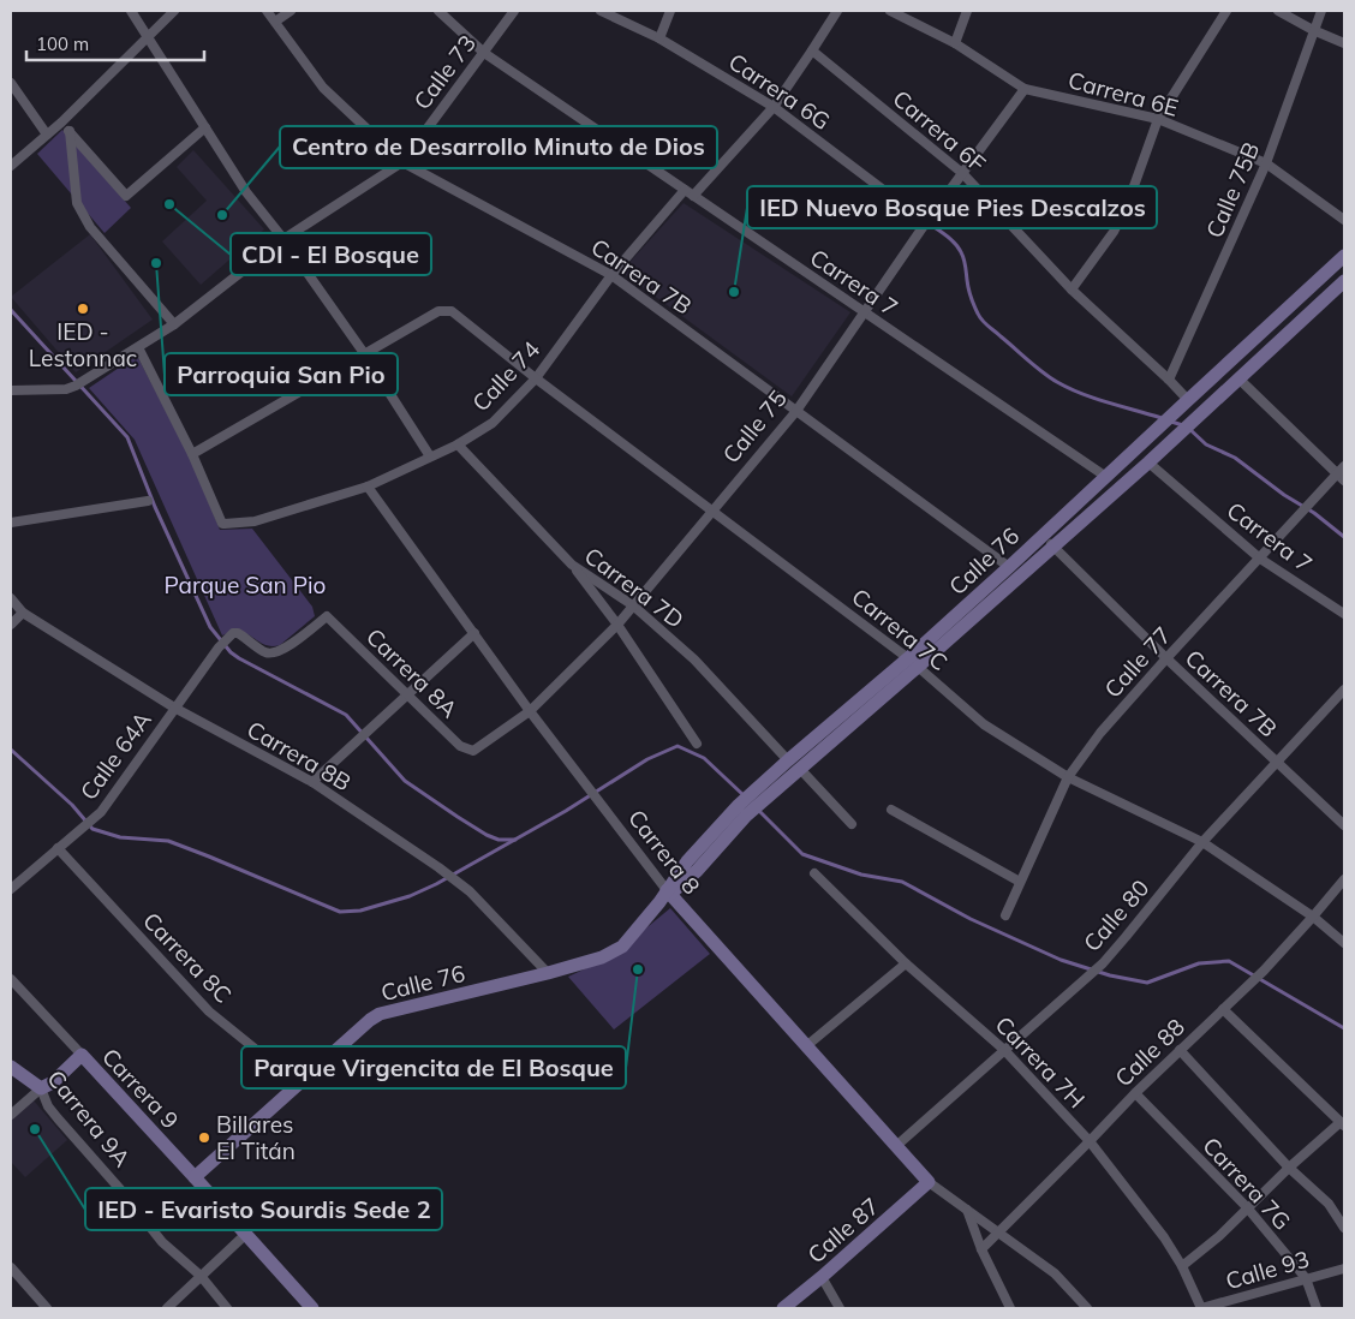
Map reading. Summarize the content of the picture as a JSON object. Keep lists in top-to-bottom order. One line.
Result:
{"streets":{"street":["Calle 73","Carrera 6G","Carrera 6E","Carrera 6F","Calle 75B","Carrera 7B","Carrera 7","Calle 74","Calle 75","Calle 76","Carrera 7D","Carrera 7C","Calle 77","Carrera 8A","Calle 64A","Carrera 8B","Carrera 8","Calle 80","Carrera 8C","Calle 88","Carrera 7H","Carrera 9","Carrera 9A","Carrera 7G","Calle 87","Calle 93"]},"crossings":[["Calle 73","Carrera 7B"],["Calle 73","Carrera 7"],["Carrera 6G","Calle 75"],["Carrera 6E","Calle 75B"],["Carrera 6E","Calle 75"],["Carrera 6F","Calle 75B"],["Carrera 6F","Calle 75"],["Carrera 6F","Calle 76"],["Carrera 7B","Calle 74"],["Carrera 7B","Calle 75"],["Carrera 7B","Calle 76"],["Carrera 7B","Calle 77"],["Carrera 7B","Calle 80"],["Carrera 7","Calle 74"],["Carrera 7","Calle 75"],["Carrera 7","Calle 76"],["Carrera 7","Calle 77"],["Calle 74","Carrera 7D"],["Calle 74","Carrera 7C"],["Calle 74","Carrera 8"],["Calle 75","Carrera 7D"],["Calle 75","Carrera 7C"],["Calle 75","Carrera 8A"],["Calle 75","Carrera 8"],["Calle 76","Carrera 7D"],["Calle 76","Carrera 7C"],["Calle 76","Carrera 8B"],["Calle 76","Carrera 8"],["Calle 76","Carrera 8C"],["Calle 76","Carrera 9"],["Carrera 7C","Calle 77"],["Carrera 7C","Calle 80"],["Carrera 7C","Calle 88"],["Carrera 8A","Calle 64A"],["Calle 64A","Carrera 8B"],["Calle 64A","Carrera 8C"],["Carrera 8","Calle 80"],["Carrera 8","Calle 88"],["Carrera 8","Calle 87"],["Calle 80","Carrera 7H"],["Calle 88","Carrera 7H"],["Calle 88","Carrera 7G"],["Carrera 7H","Calle 93"],["Carrera 7G","Calle 93"]],"parks":["Parque San Pio"],"places":["CDI - El Bosque","Centro de Desarrollo Minuto de Dios","Parroquia San Pio","IED Nuevo Bosque Pies Descalzos","IED - Lestonnac","Parque Virgencita de El Bosque","IED - Evaristo Sourdis Sede 2","Billares El Titán"],"scale_bar":"100 m"}
